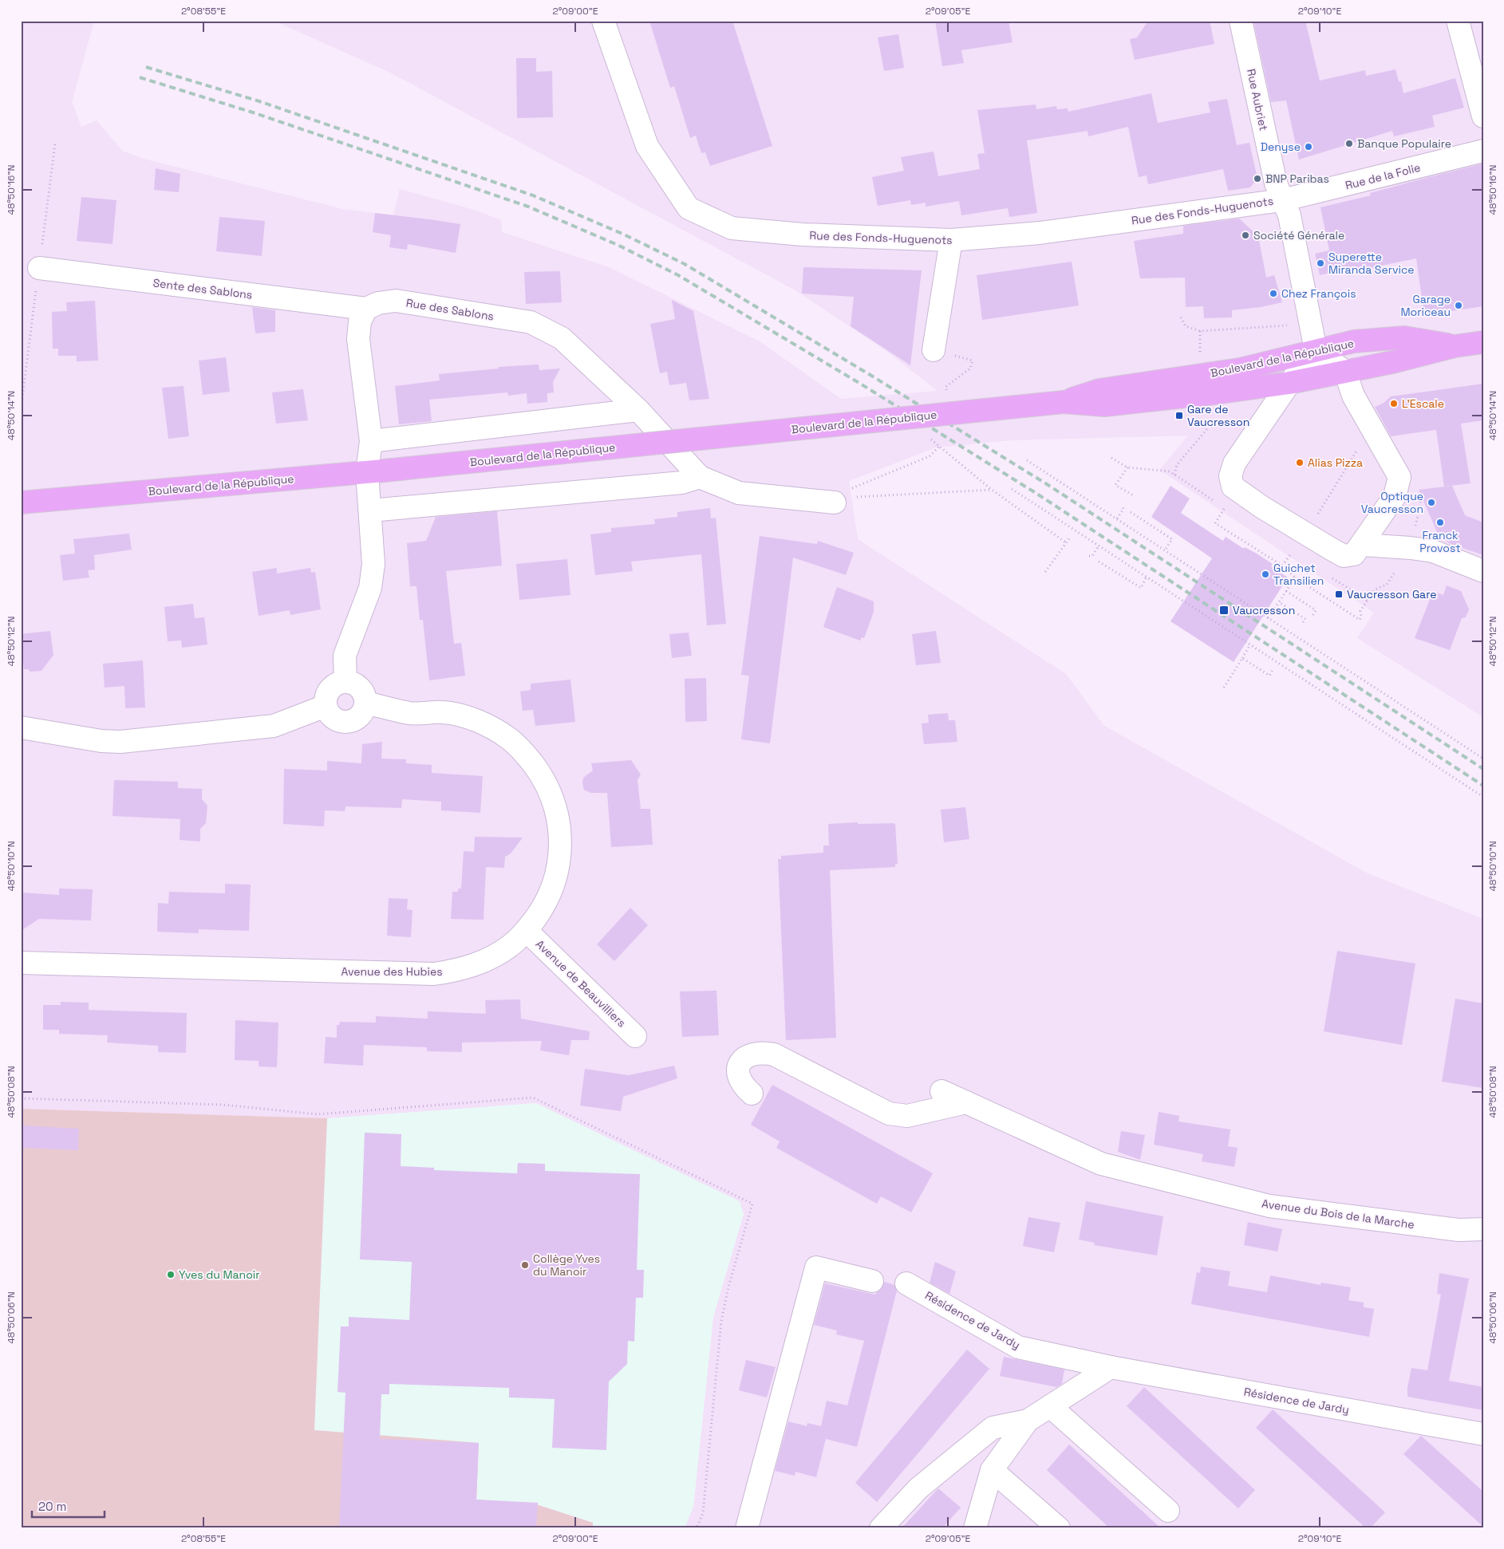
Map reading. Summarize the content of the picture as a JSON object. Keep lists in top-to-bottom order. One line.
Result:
{"streets":{"main road":["Boulevard de la République"],"street":["Rue Aubriet","Rue de la Folie","Rue des Fonds-Huguenots","Sente des Sablons","Rue des Sablons","Avenue des Hubies","Avenue de Beauvilliers","Avenue du Bois de la Marche","Résidence de Jardy"]},"crossings":[["Rue Aubriet","Rue de la Folie"],["Rue Aubriet","Rue des Fonds-Huguenots"],["Rue Aubriet","Boulevard de la République"],["Rue de la Folie","Rue des Fonds-Huguenots"],["Sente des Sablons","Rue des Sablons"],["Avenue des Hubies","Avenue de Beauvilliers"]],"places":{"other":["Banque Populaire","Denyse","BNP Paribas","Société Générale","Superette Miranda Service","Chez François","Garage Moriceau","L'Escale","Alias Pizza","Optique Vaucresson","Franck Provost","Guichet Transilien","Collège Yves du Manoir","Yves du Manoir"],"transit":["Gare de Vaucresson","Vaucresson Gare","Vaucresson"]},"scale_bar":"20 m","coordinates":["2°08'55\"E","2°09'00\"E","2°09'05\"E","2°09'10\"E","48°50'16\"N","48°50'14\"N","48°50'12\"N","48°50'10\"N","48°50'08\"N","48°50'06\"N"]}
